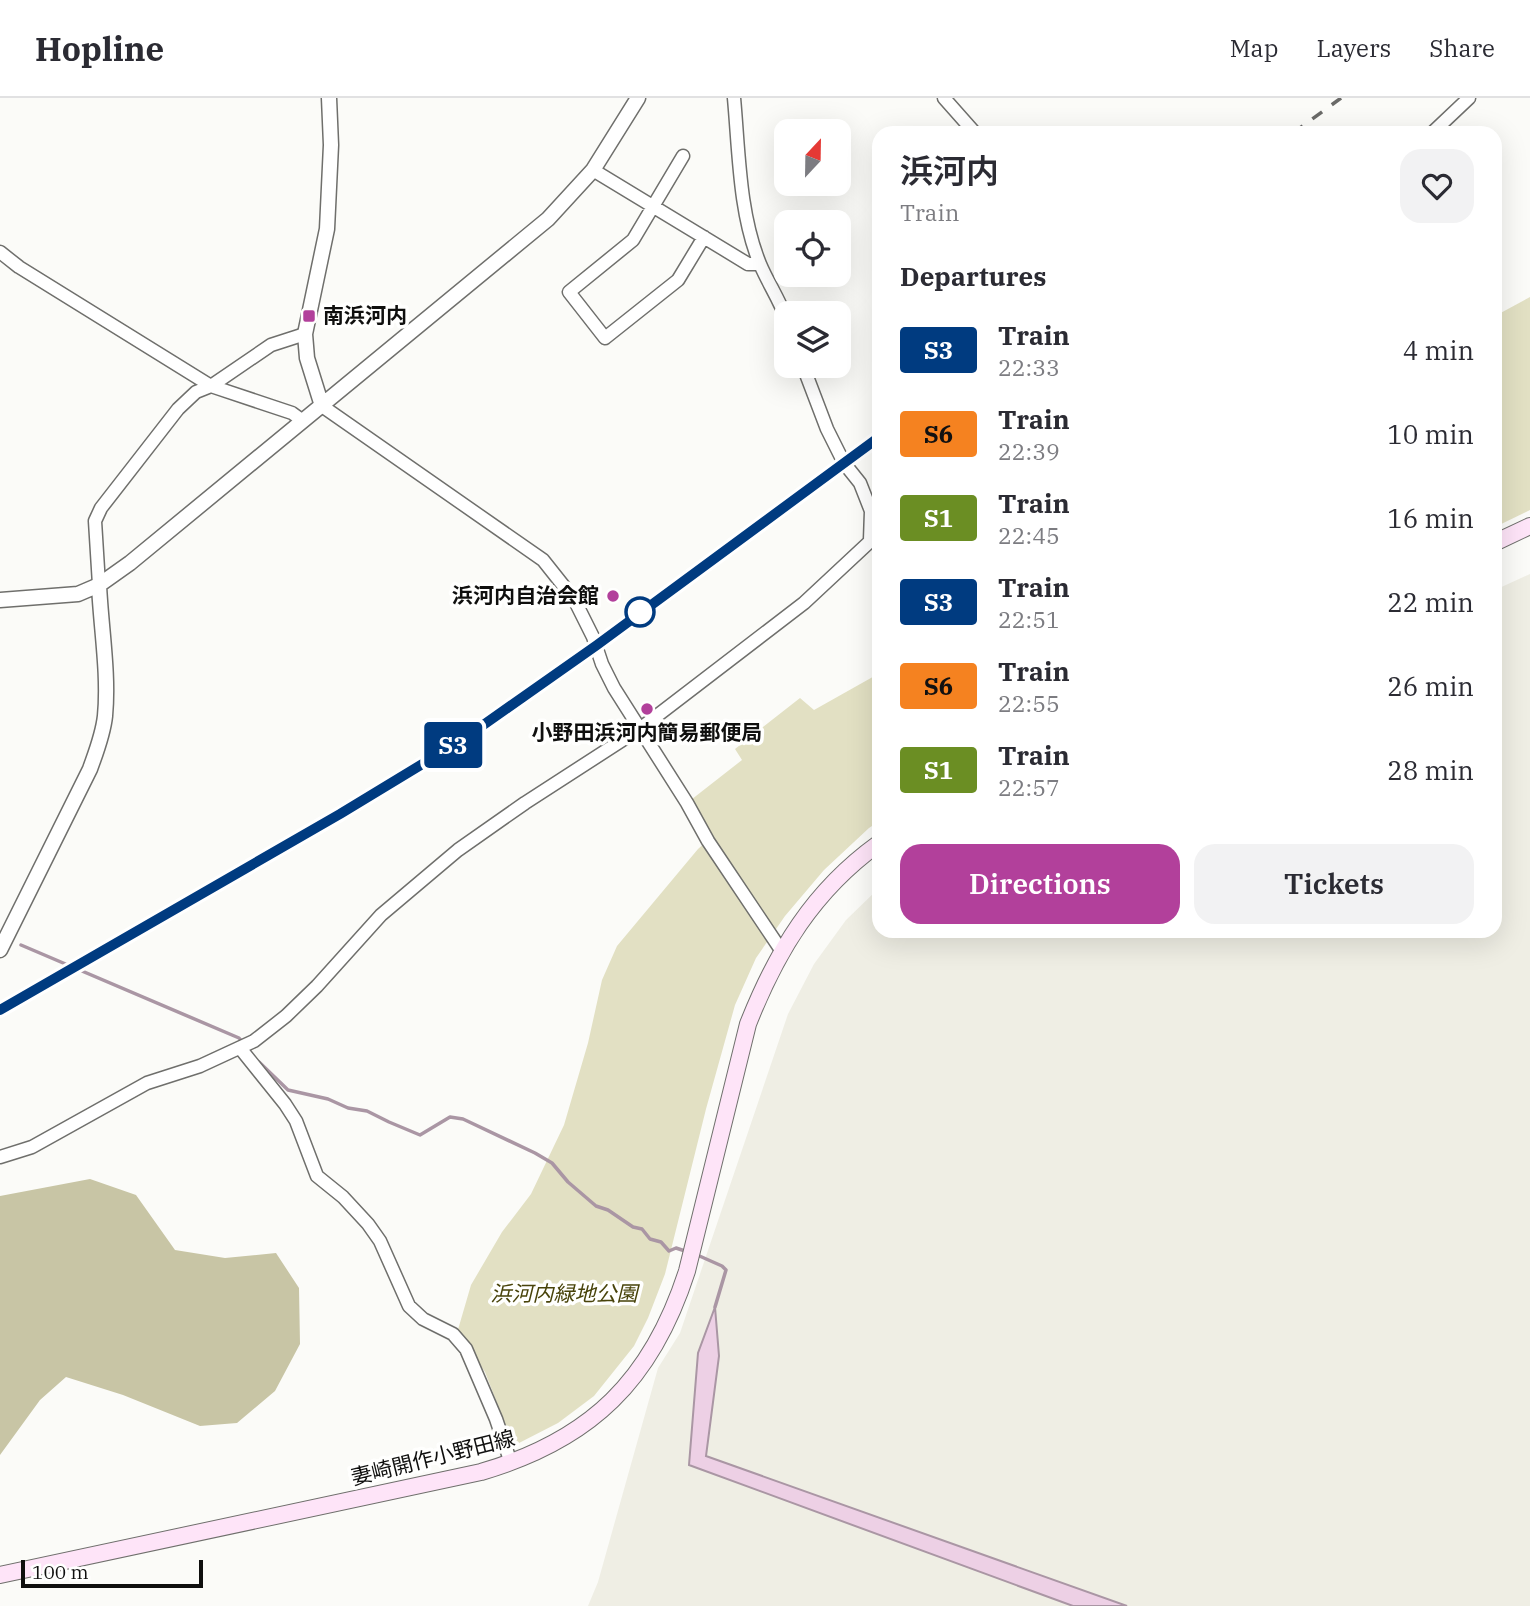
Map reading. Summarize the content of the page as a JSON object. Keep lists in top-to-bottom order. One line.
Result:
{"streets":{"main road":["妻崎開作小野田線"]},"parks":["浜河内緑地公園"],"places":{"transit":["南浜河内"],"other":["浜河内自治会館","小野田浜河内簡易郵便局"]},"scale_bar":"100 m","north":"top","page":{"header":"Hopline","nav":["Map","Layers","Share"],"on_map":"S3","heading":[["浜河内","Train"],"Departures"],"list":[{"mark":"S3","name":"Train","note":"22:33","value":"4 min"},{"mark":"S6","name":"Train","note":"22:39","value":"10 min"},{"mark":"S1","name":"Train","note":"22:45","value":"16 min"},{"mark":"S3","name":"Train","note":"22:51","value":"22 min"},{"mark":"S6","name":"Train","note":"22:55","value":"26 min"},{"mark":"S1","name":"Train","note":"22:57","value":"28 min"}],"buttons":["Directions","Tickets"],"scale":"100 m"}}
